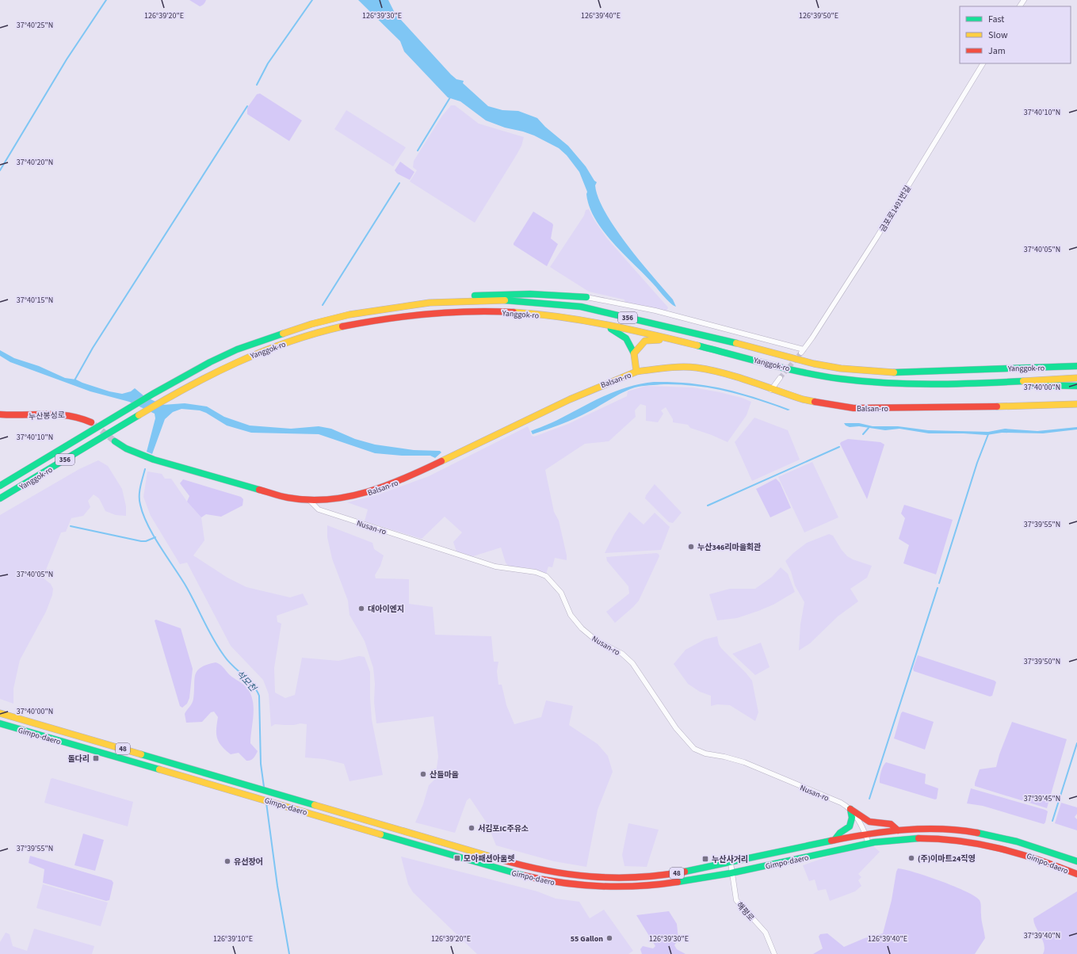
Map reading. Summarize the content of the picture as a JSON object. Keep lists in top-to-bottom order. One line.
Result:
{"streets":{"main road":["Yanggok-ro","356","Balsan-ro","누산봉성로","Gimpo-daero","48"],"street":["금포로1491번길","Nusan-ro","해평로"]},"crossings":[["Balsan-ro","Nusan-ro"],["Nusan-ro","Gimpo-daero"],["Gimpo-daero","해평로"]],"water":["석모천"],"places":{"other":["누산346리마을회관","대아이엔지","산들마을","서김포IC주유소","(주)이마트24직영","유선장어","55 Gallon"],"transit":["돌다리","모아패션아울렛","누산사거리"]},"legend":["Fast","Slow","Jam"],"coordinates":["126°39'20\"E","126°39'30\"E","126°39'40\"E","126°39'50\"E","37°40'25\"N","37°40'10\"N","37°40'20\"N","37°40'05\"N","37°40'15\"N","37°40'00\"N","37°39'55\"N","37°39'50\"N","37°39'45\"N","37°39'40\"N","126°39'10\"E"]}
